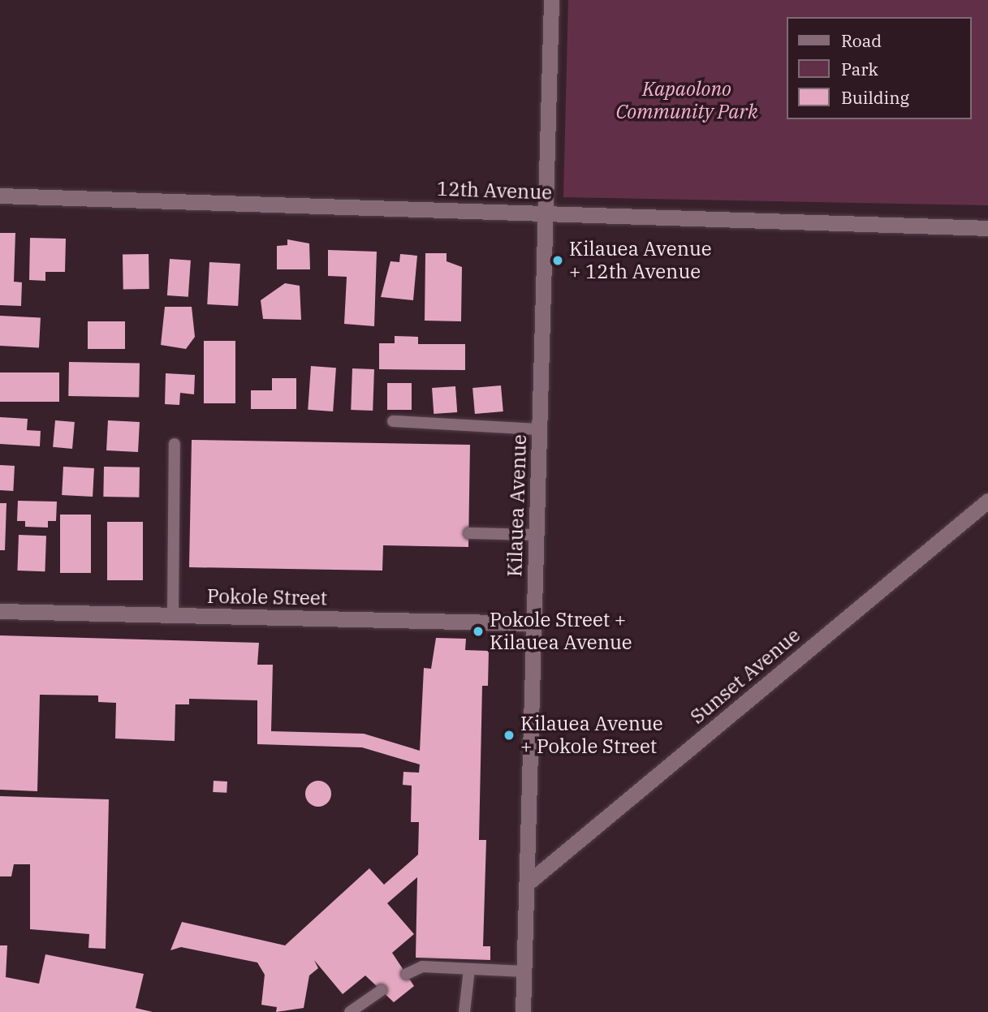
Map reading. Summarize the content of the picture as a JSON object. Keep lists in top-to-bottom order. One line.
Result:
{"streets":{"street":["12th Avenue","Kilauea Avenue","Pokole Street","Sunset Avenue"]},"crossings":[["12th Avenue","Kilauea Avenue"],["Kilauea Avenue","Pokole Street"],["Kilauea Avenue","Sunset Avenue"]],"parks":["Kapaolono Community Park"],"places":["Kilauea Avenue + 12th Avenue","Pokole Street + Kilauea Avenue","Kilauea Avenue + Pokole Street"],"legend":["Road","Park","Building"]}
